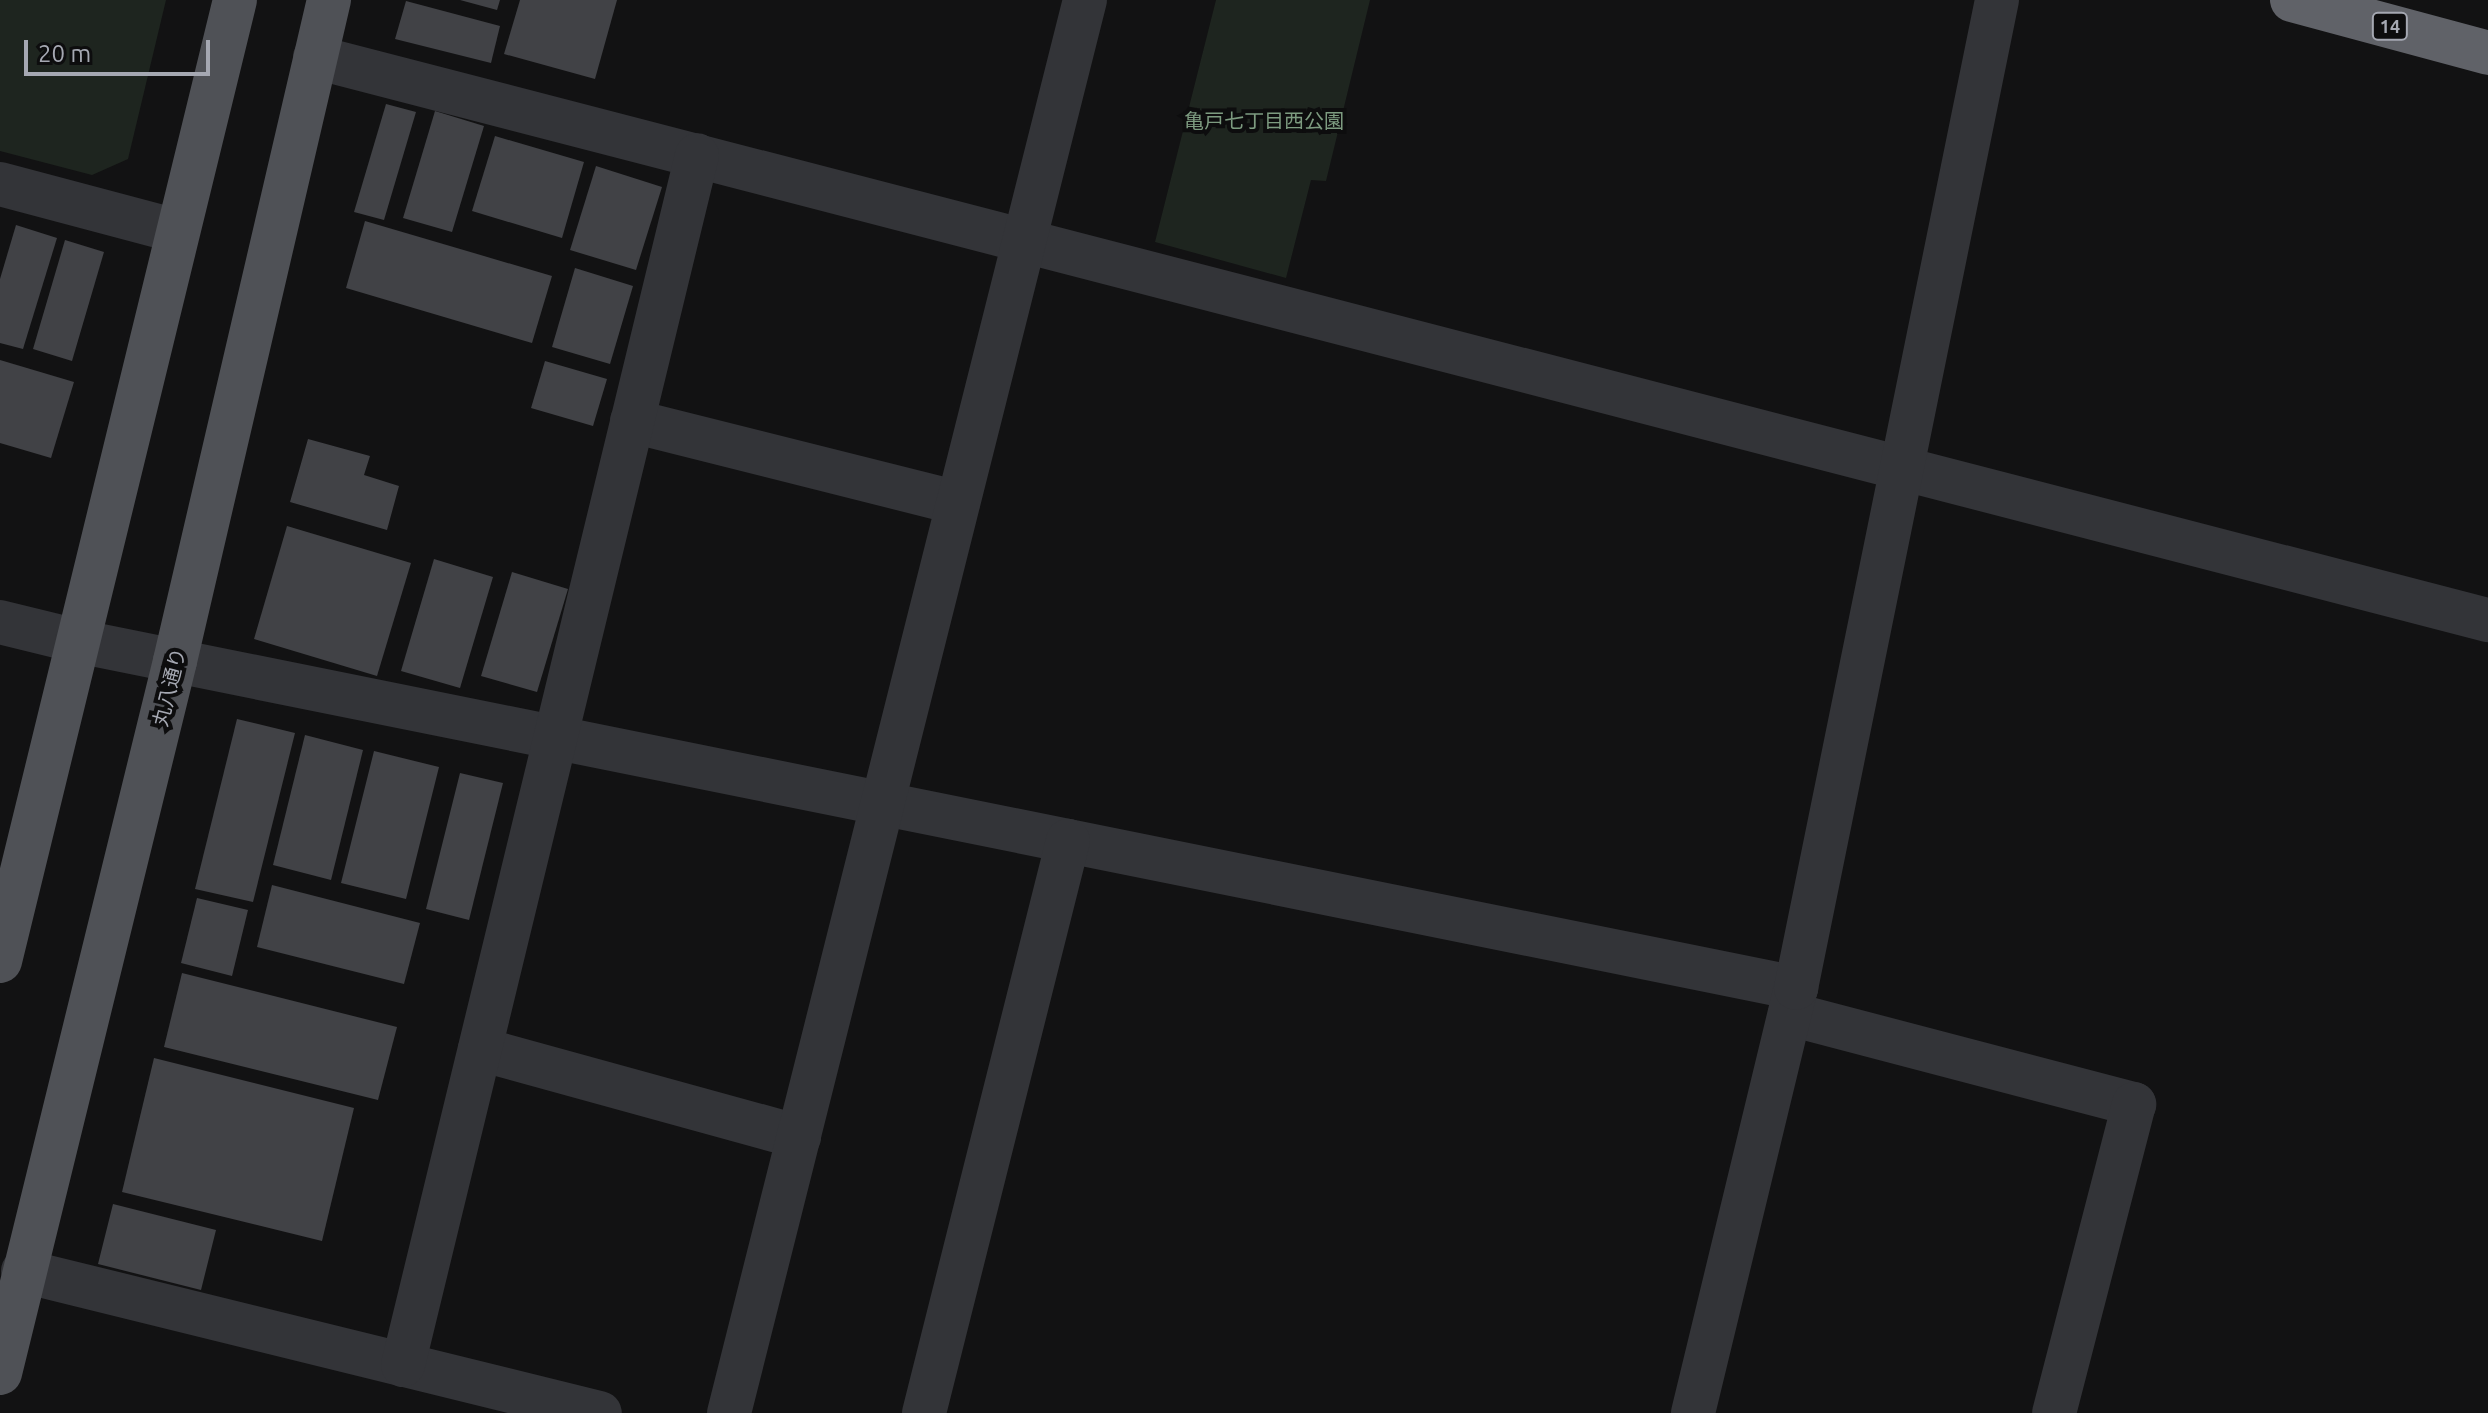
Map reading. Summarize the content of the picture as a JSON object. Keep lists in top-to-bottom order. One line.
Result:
{"streets":{"highway":["14"],"main road":["丸八通り"]},"parks":["亀戸七丁目西公園"],"scale_bar":"20 m"}
